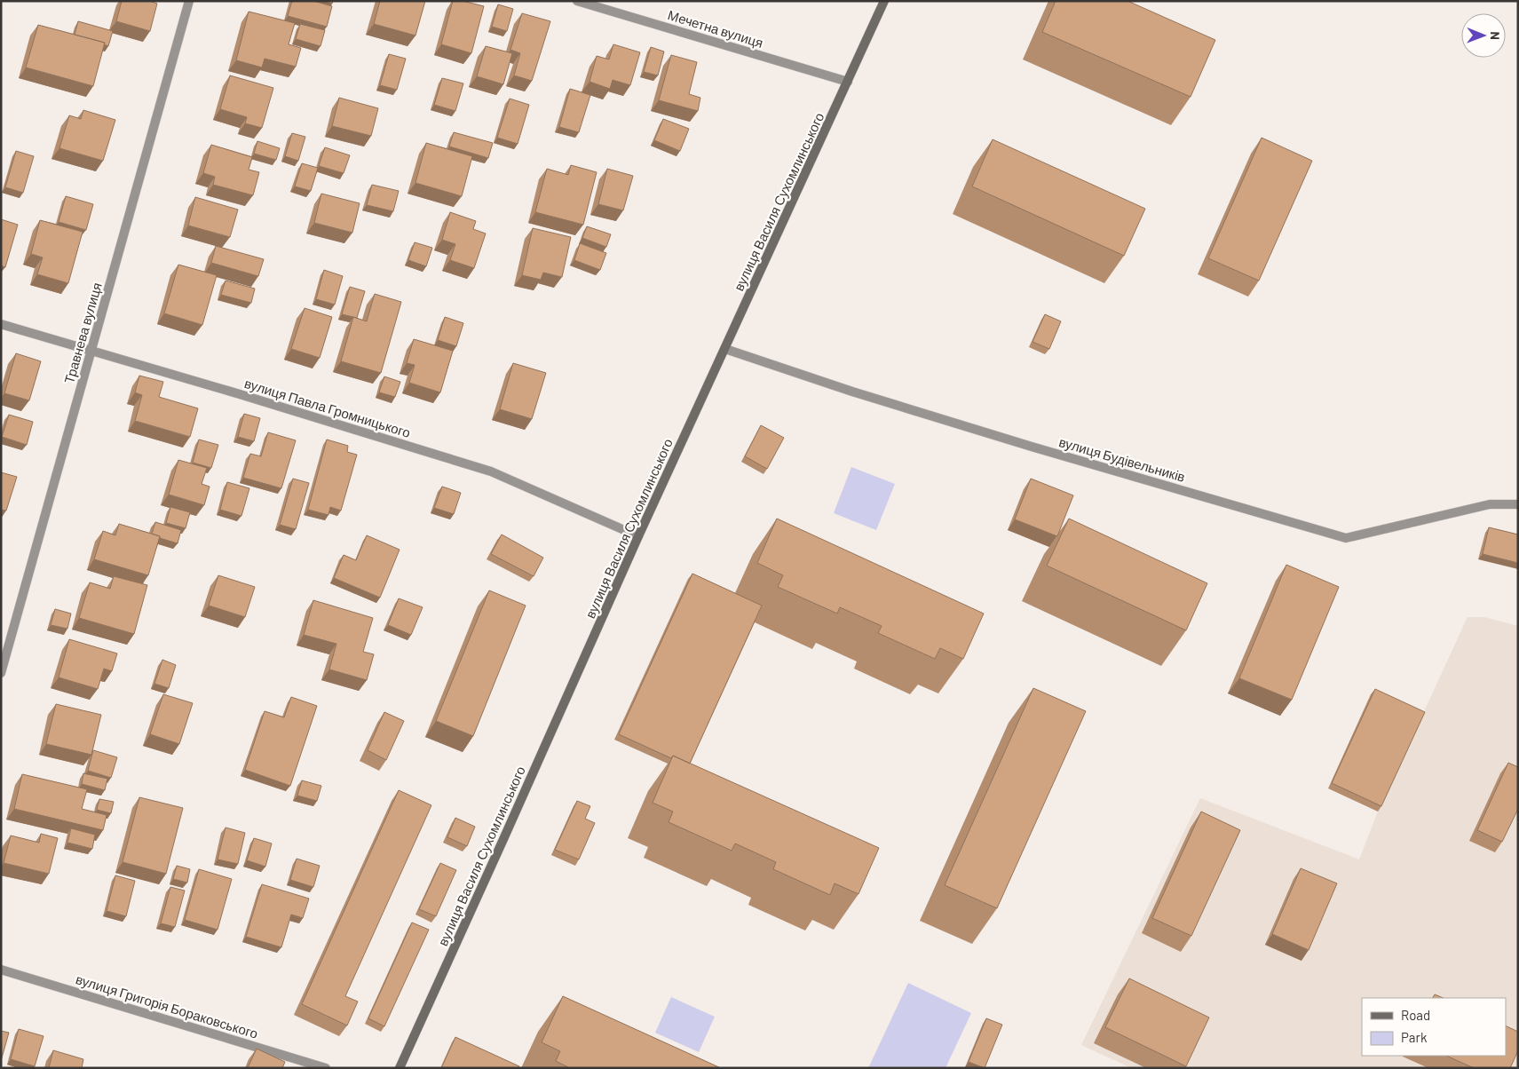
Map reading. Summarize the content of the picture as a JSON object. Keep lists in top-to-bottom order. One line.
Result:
{"streets":{"main road":["вулиця Василя Сухомлинського"],"street":["Мечетна вулиця","Травнева вулиця","вулиця Павла Громницького","вулиця Будівельників","вулиця Григорія Бораковського"]},"crossings":[["Мечетна вулиця","вулиця Василя Сухомлинського"],["вулиця Василя Сухомлинського","вулиця Павла Громницького"],["вулиця Василя Сухомлинського","вулиця Будівельників"],["Травнева вулиця","вулиця Павла Громницького"]],"legend":["Road","Park"],"north":"right"}
